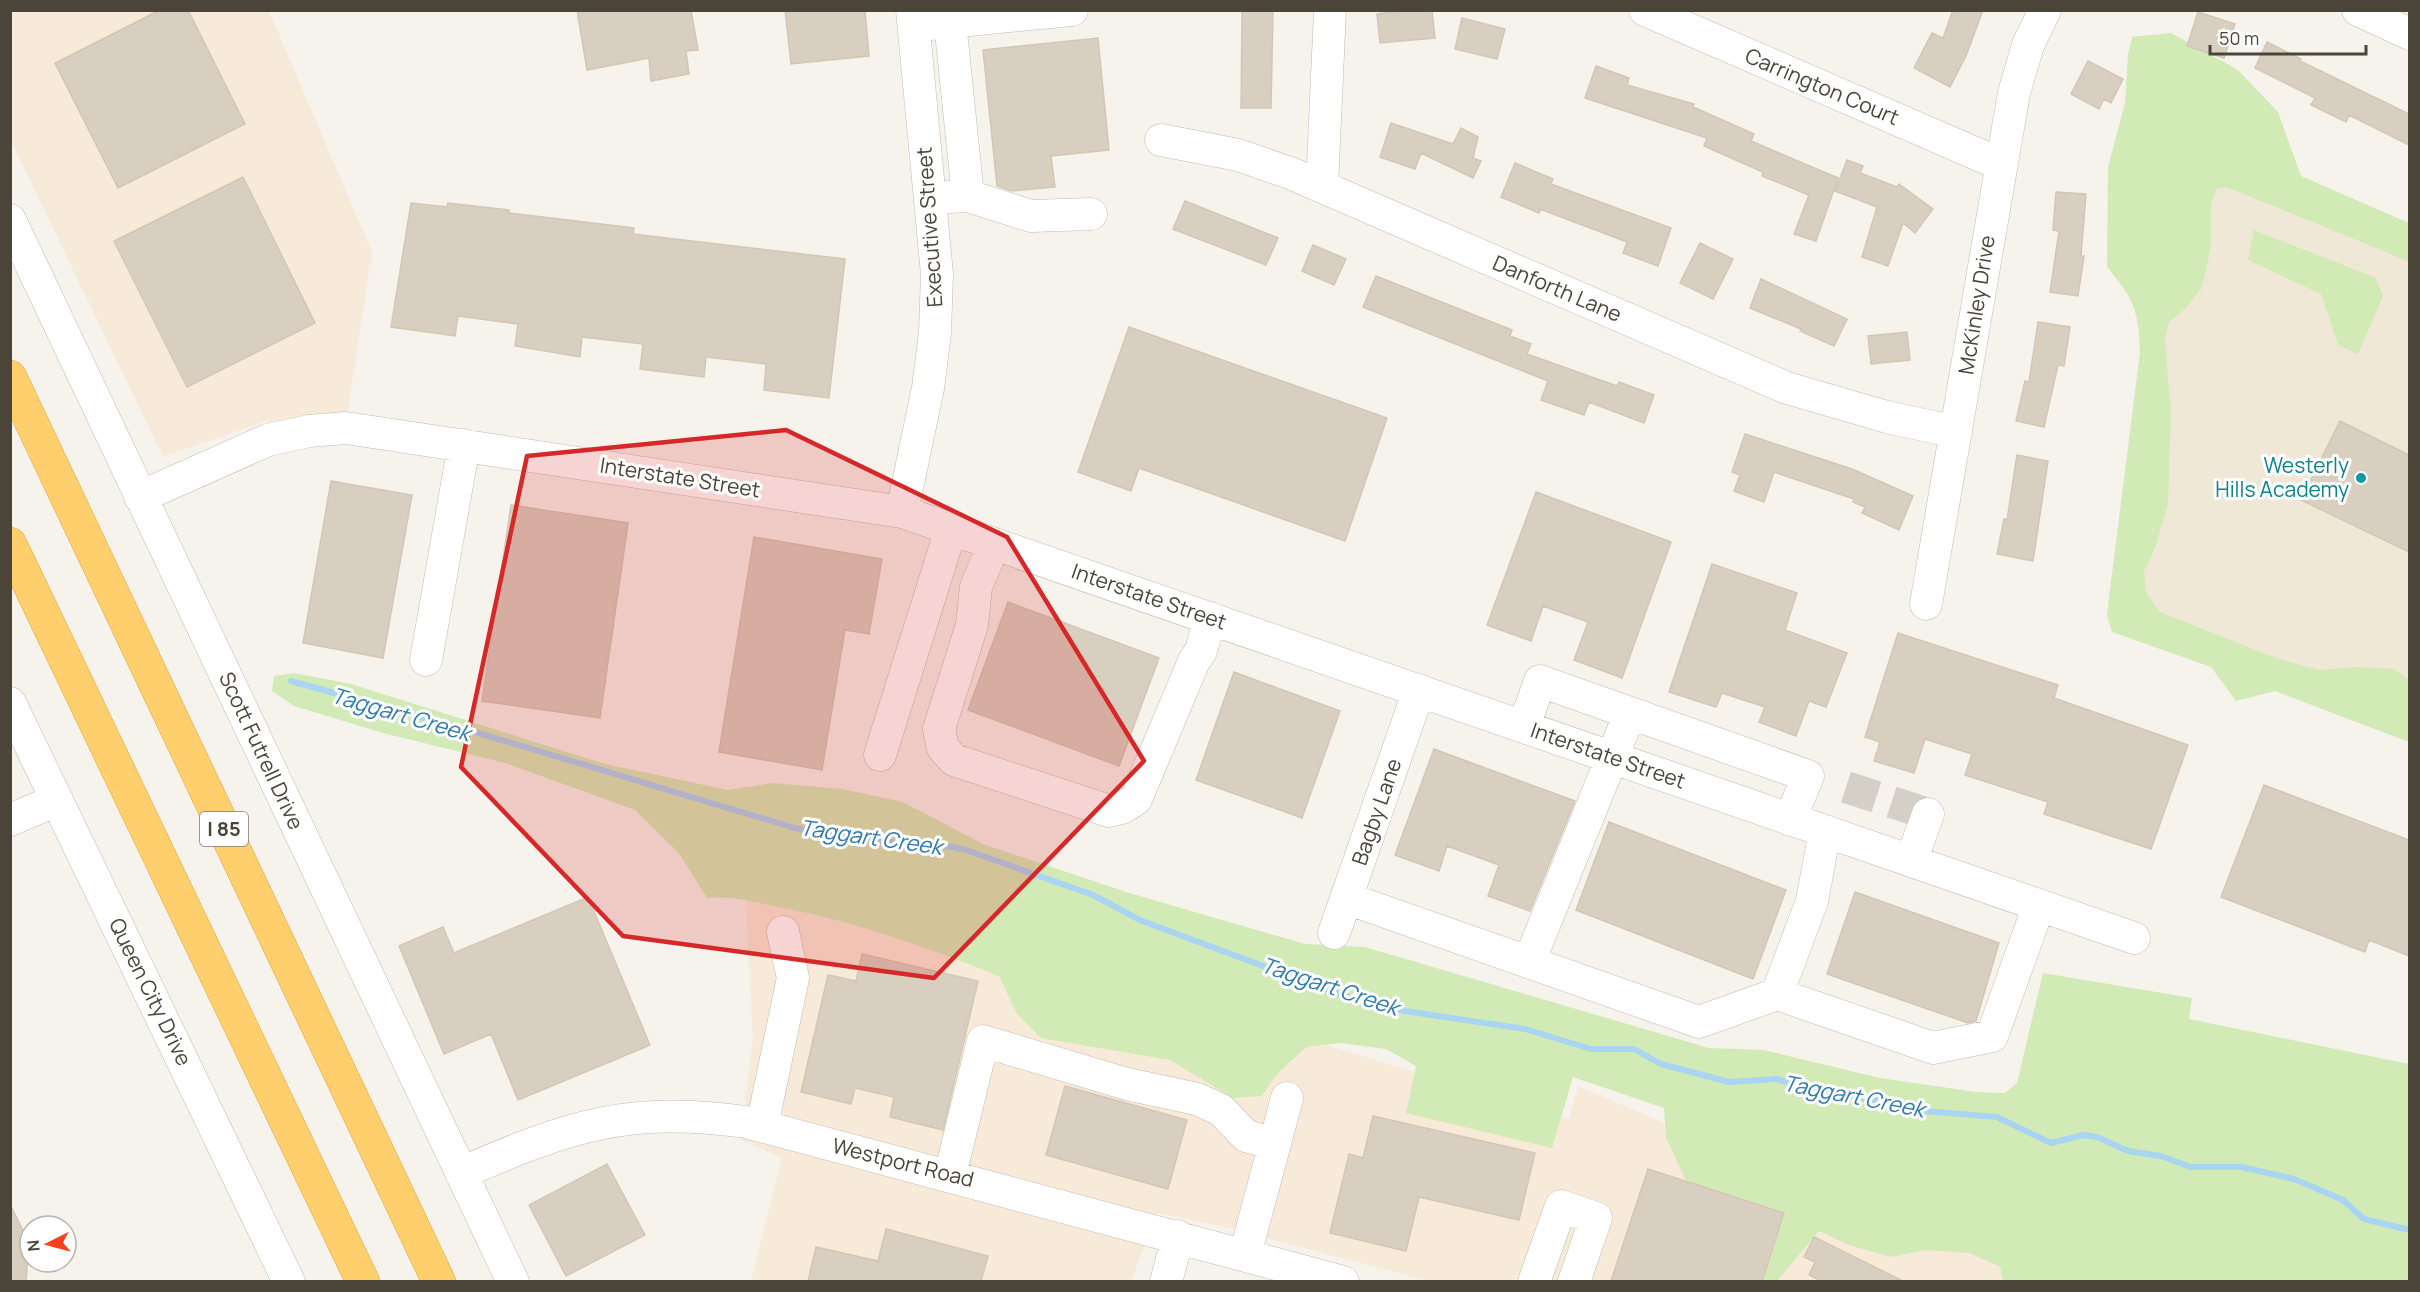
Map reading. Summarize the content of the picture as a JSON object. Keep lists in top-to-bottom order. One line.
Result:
{"streets":{"highway":["I 85"],"street":["Carrington Court","Executive Street","Danforth Lane","McKinley Drive","Interstate Street","Scott Futrell Drive","Bagby Lane","Queen City Drive","Westport Road"]},"crossings":[["Carrington Court","McKinley Drive"],["Executive Street","Interstate Street"],["Danforth Lane","McKinley Drive"],["Interstate Street","Scott Futrell Drive"],["Interstate Street","Bagby Lane"],["Scott Futrell Drive","Westport Road"]],"water":["Taggart Creek"],"places":["Westerly Hills Academy"],"scale_bar":"50 m","north":"left"}
